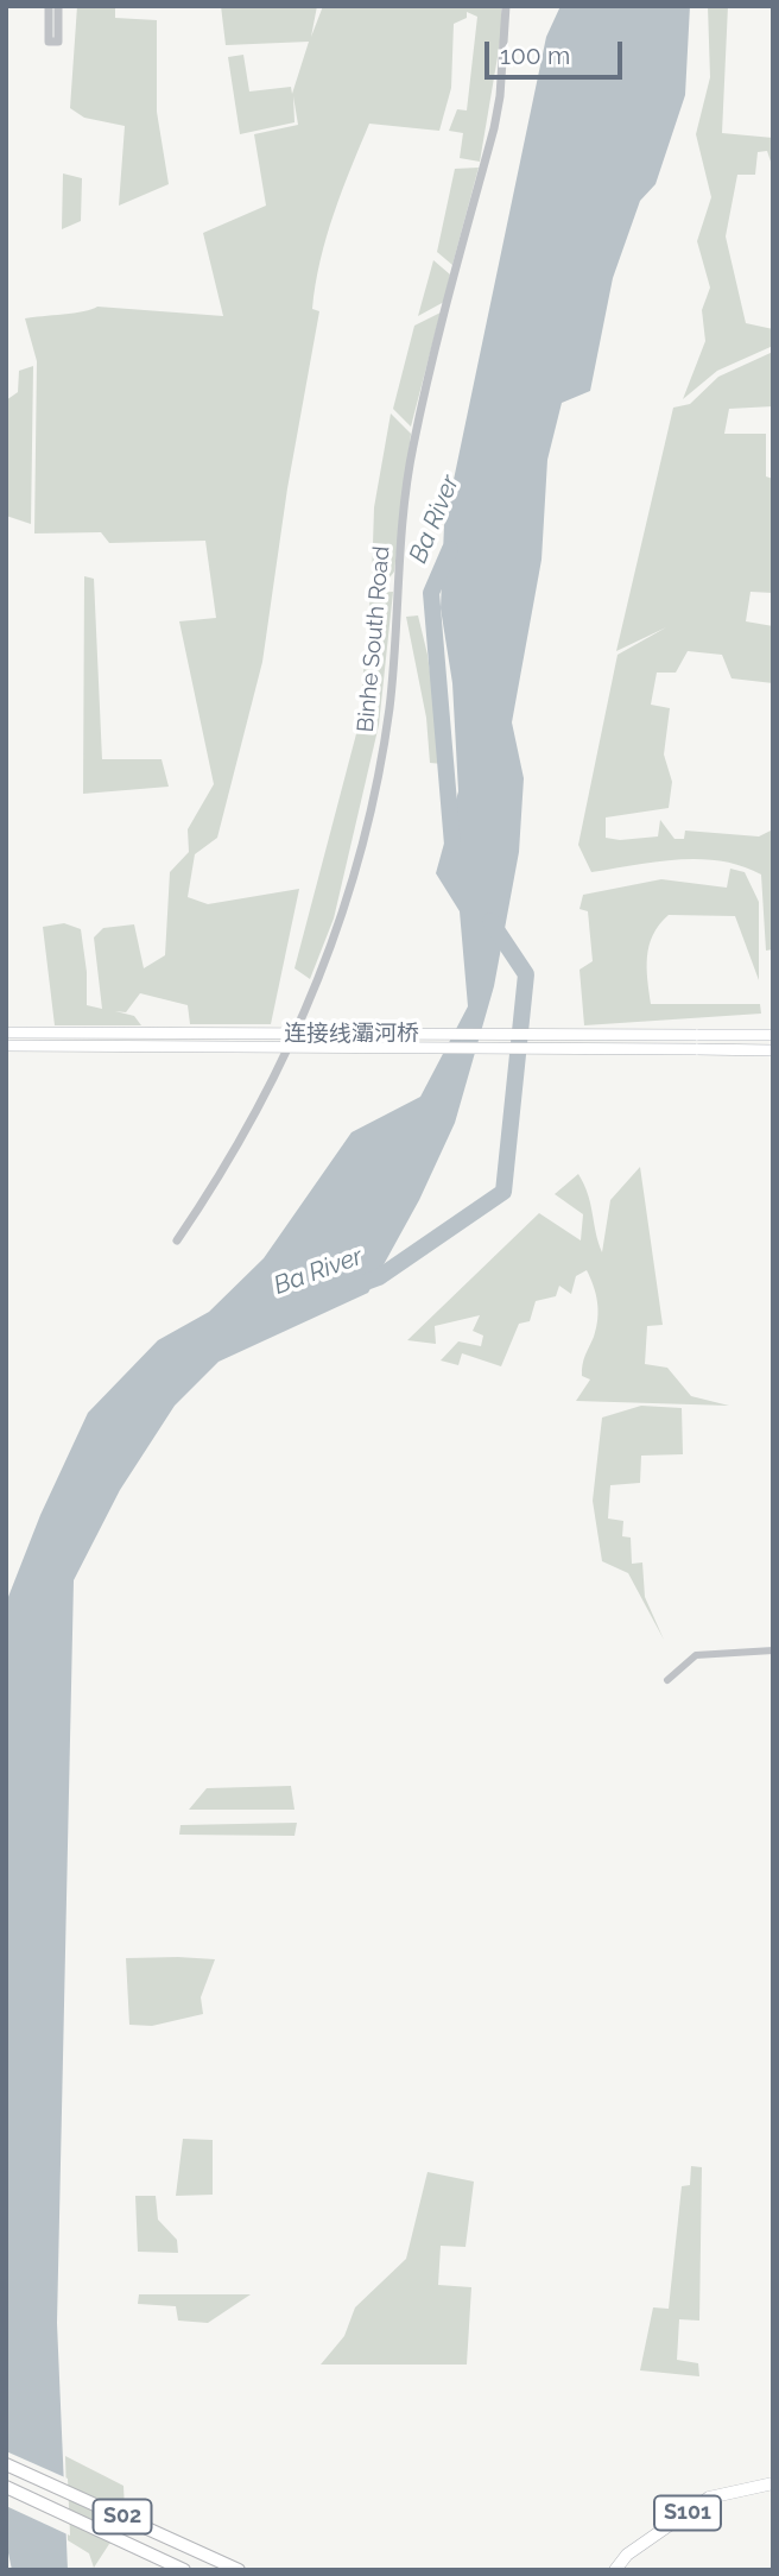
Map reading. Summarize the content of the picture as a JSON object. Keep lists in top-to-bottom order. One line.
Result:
{"streets":{"highway":["S02"],"main road":["连接线灞河桥","S101"],"street":["Binhe South Road"]},"water":["Ba River"],"scale_bar":"100 m"}
